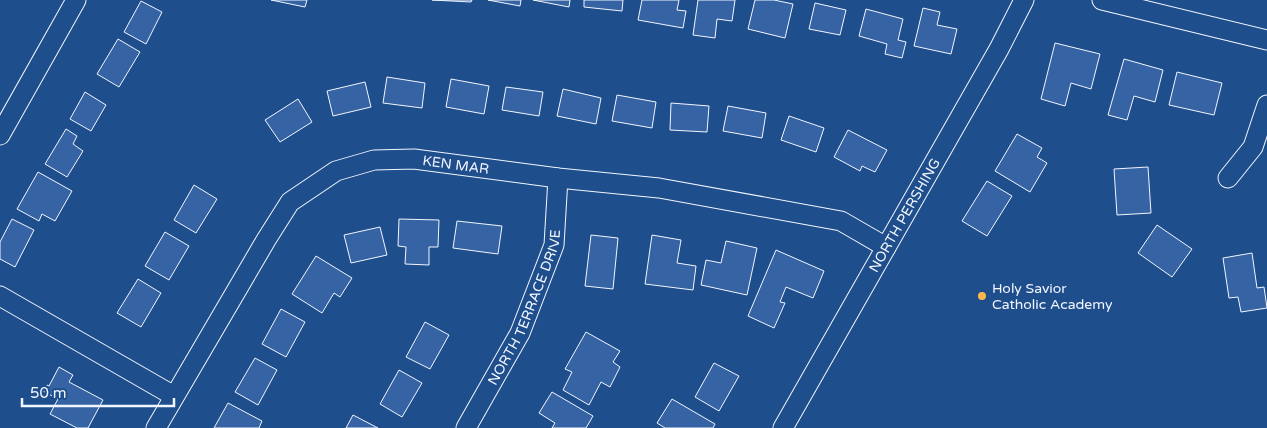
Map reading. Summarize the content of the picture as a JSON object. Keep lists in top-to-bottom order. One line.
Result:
{"streets":{"street":["KEN MAR","NORTH PERSHING","NORTH TERRACE DRIVE"]},"crossings":[["KEN MAR","NORTH PERSHING"],["KEN MAR","NORTH TERRACE DRIVE"]],"places":["Holy Savior Catholic Academy"],"scale_bar":"50 m"}
